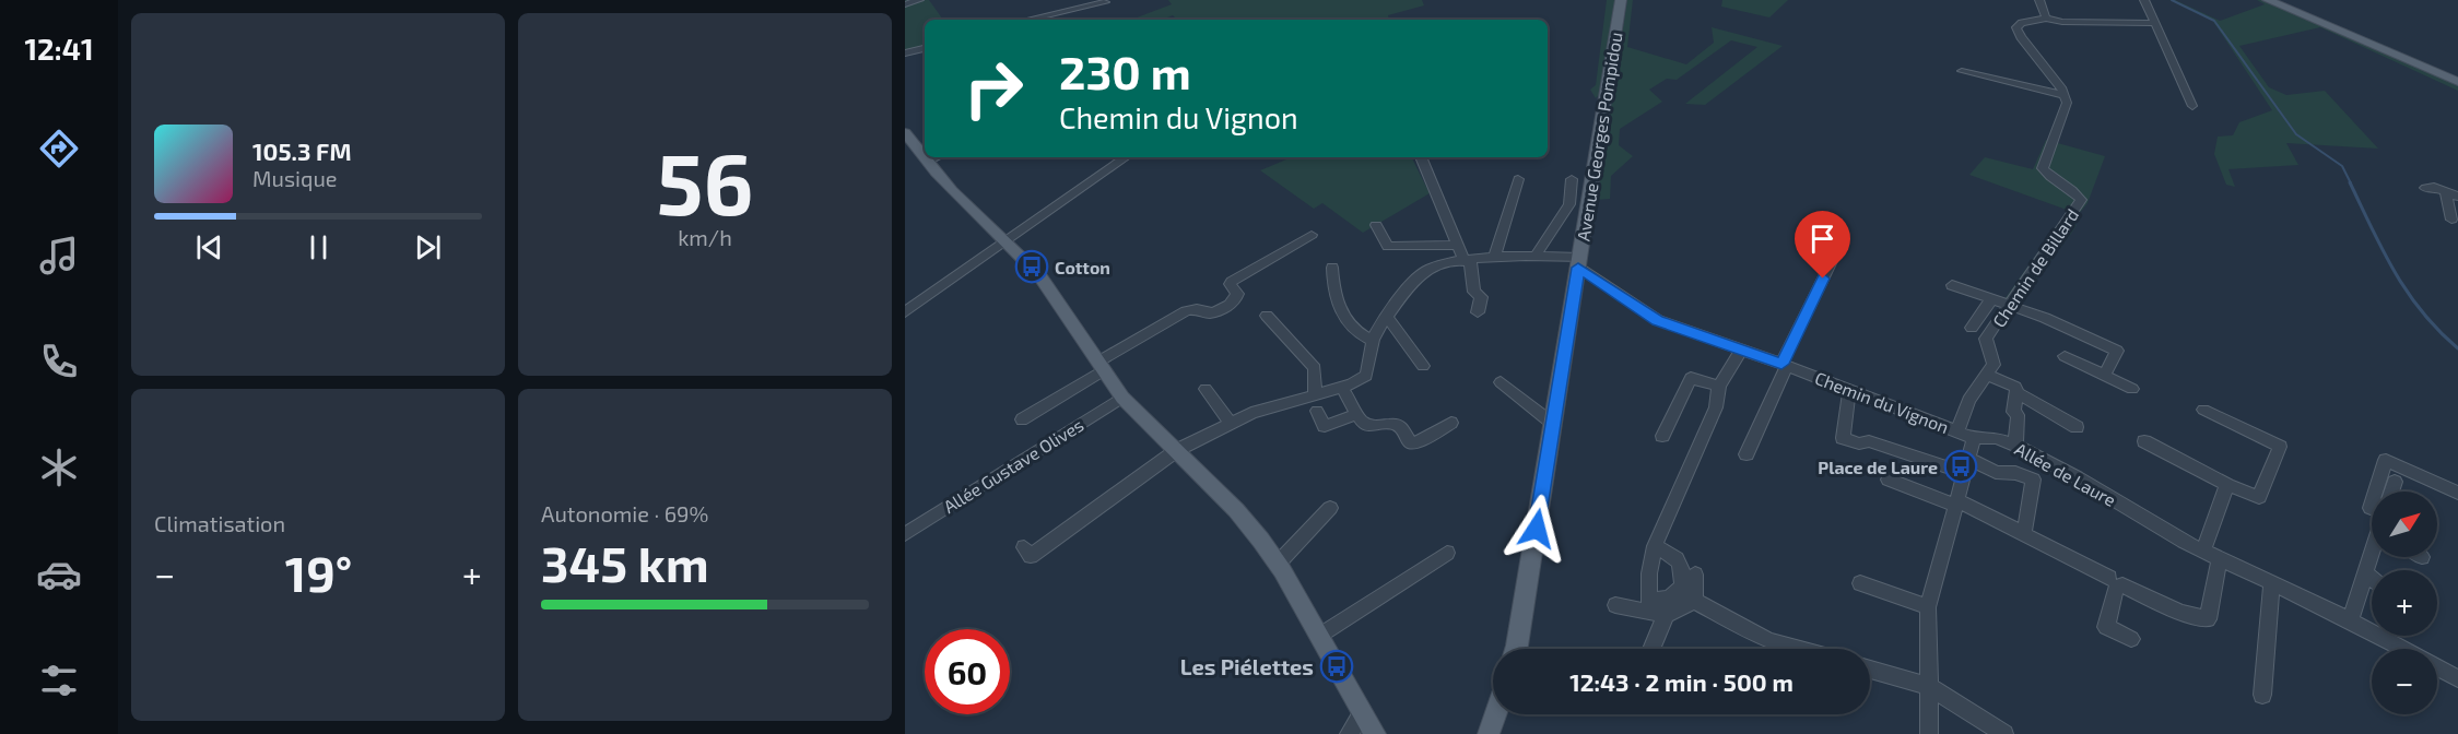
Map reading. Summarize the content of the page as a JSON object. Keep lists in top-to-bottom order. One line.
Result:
{"streets":{"main road":["Avenue Georges Pompidou"],"street":["Chemin de Billard","Chemin du Vignon","Allée Gustave Olives","Allée de Laure"]},"crossings":[["Avenue Georges Pompidou","Chemin du Vignon"],["Chemin du Vignon","Allée de Laure"]],"places":{"bus stop":["Cotton","Place de Laure","Les Piélettes"]},"north":"top right","page":{"tabs":"12:41","tile":[["56","km/h"],"Climatisation",["Autonomie · 69%","345 km"]],"turn":["230 m","Chemin du Vignon"],"song":["105.3 FM","Musique"],"map_buttons":["+","−"],"heat":["−","19°","+"],"limit":"60","trip":"12:43 · 2 min · 500 m"}}
